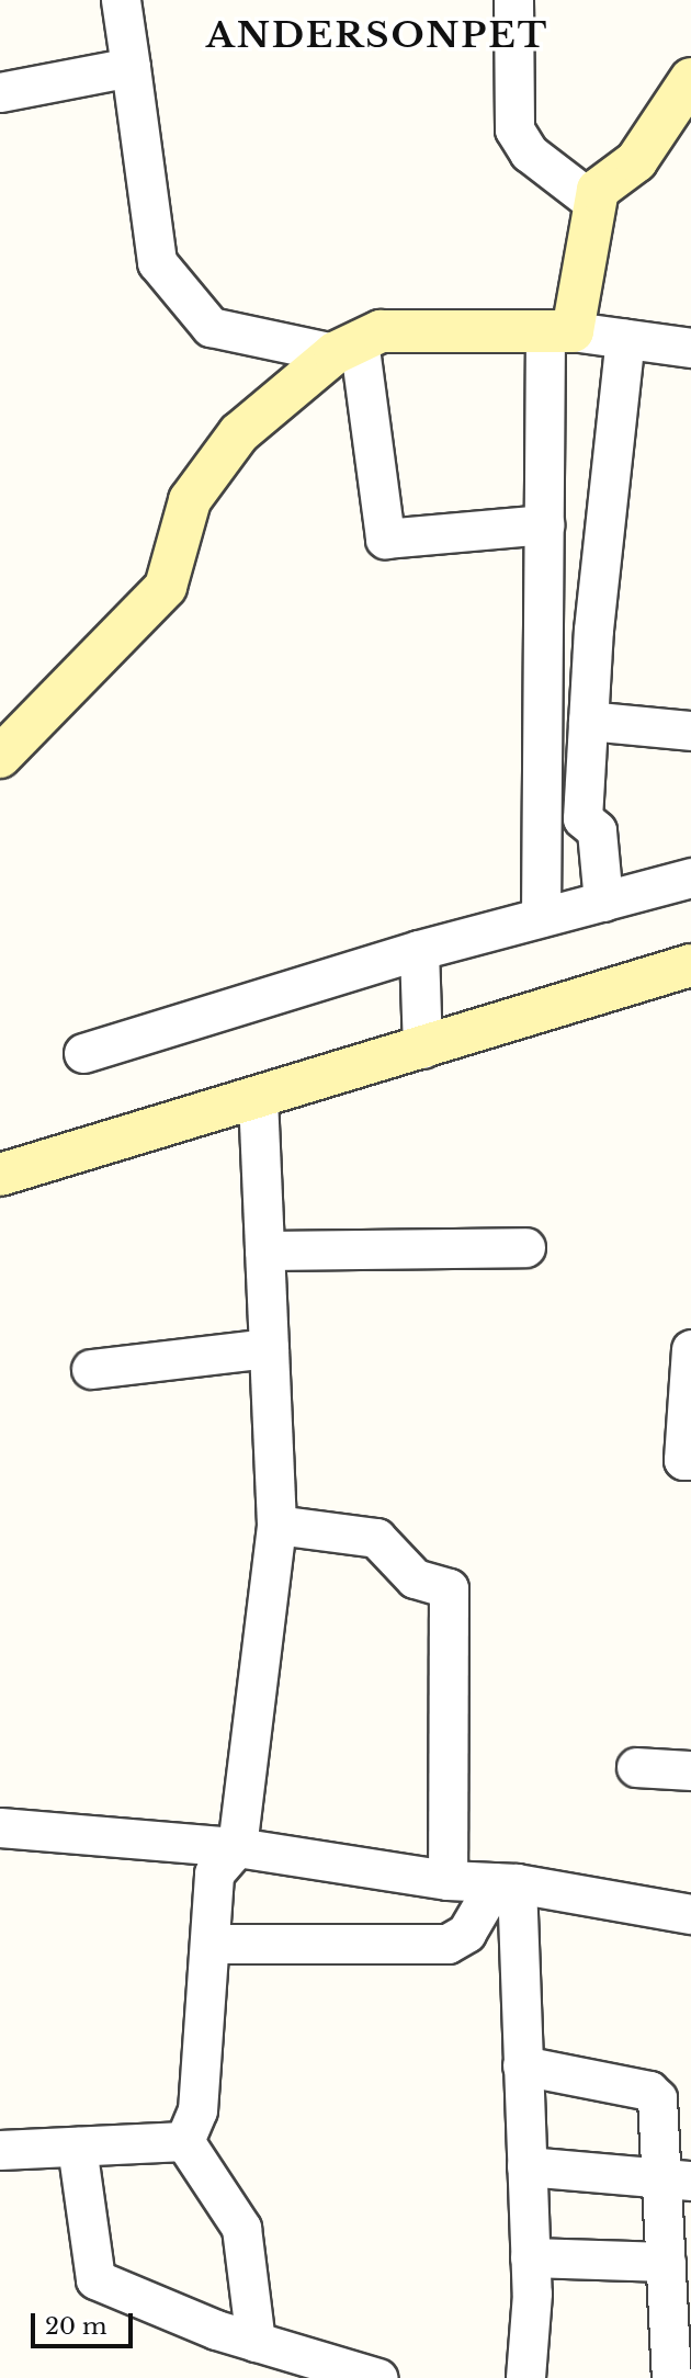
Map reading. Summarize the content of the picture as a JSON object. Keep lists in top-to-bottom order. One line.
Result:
{"districts":["ANDERSONPET"],"scale_bar":"20 m"}
